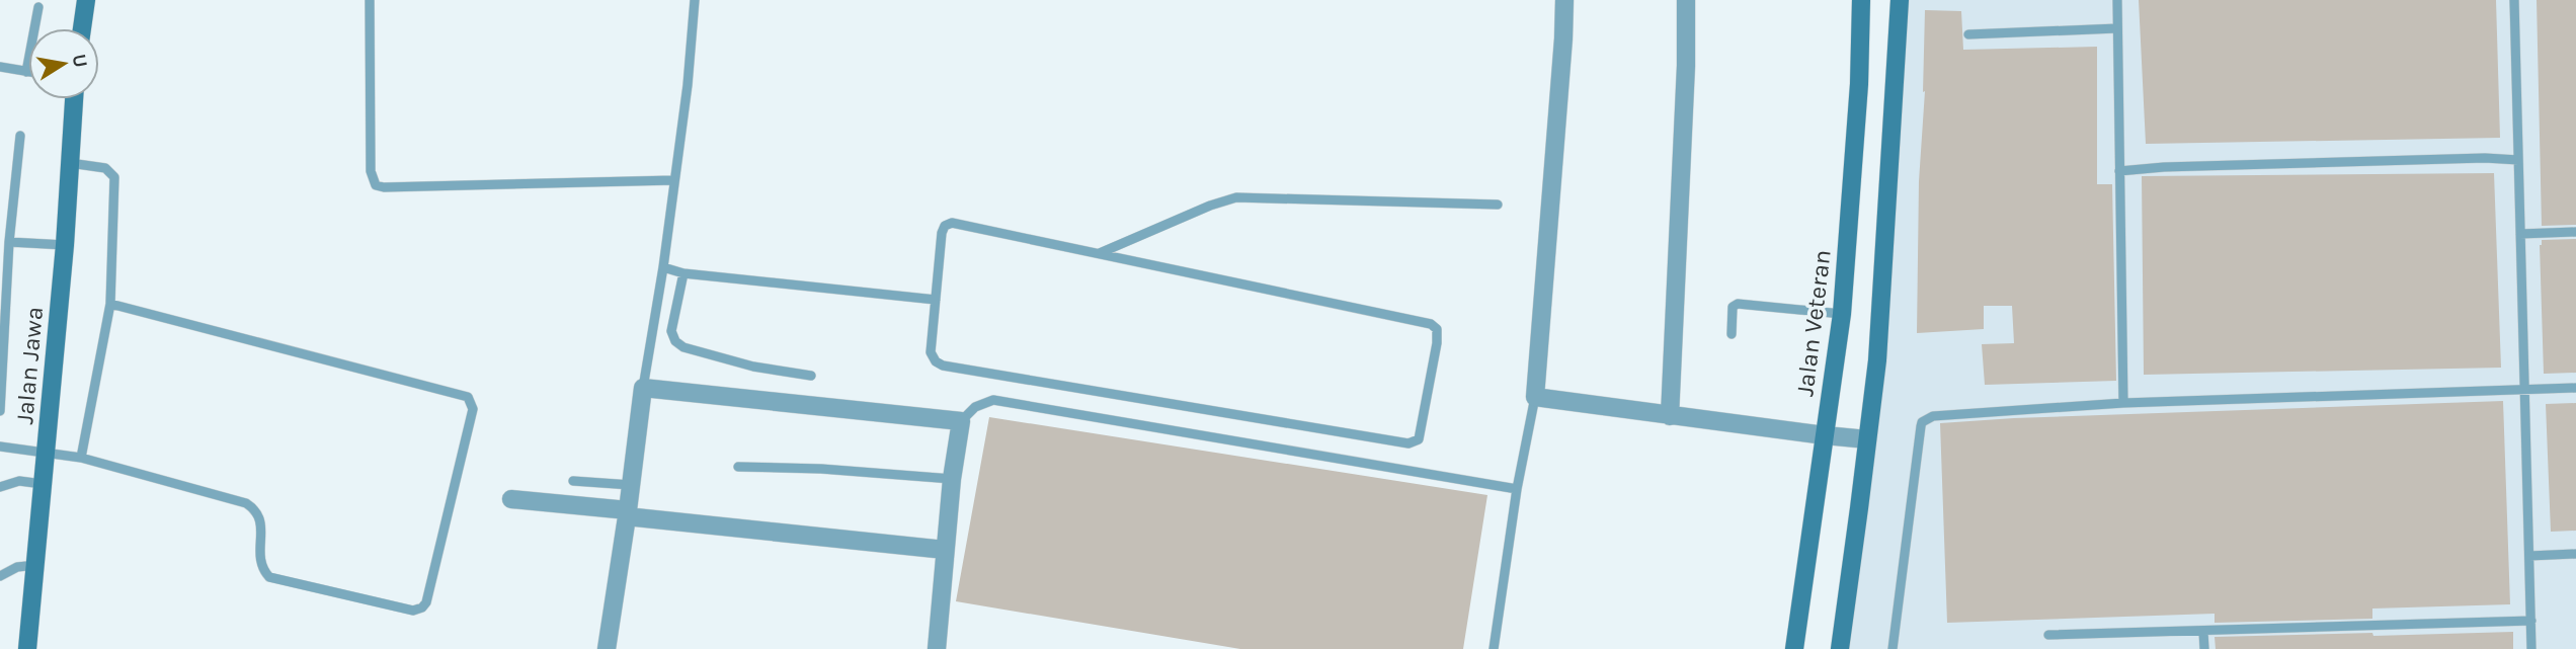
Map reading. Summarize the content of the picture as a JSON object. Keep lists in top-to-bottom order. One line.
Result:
{"streets":{"main road":["Jalan Veteran","Jalan Jawa"]},"north":"right"}
